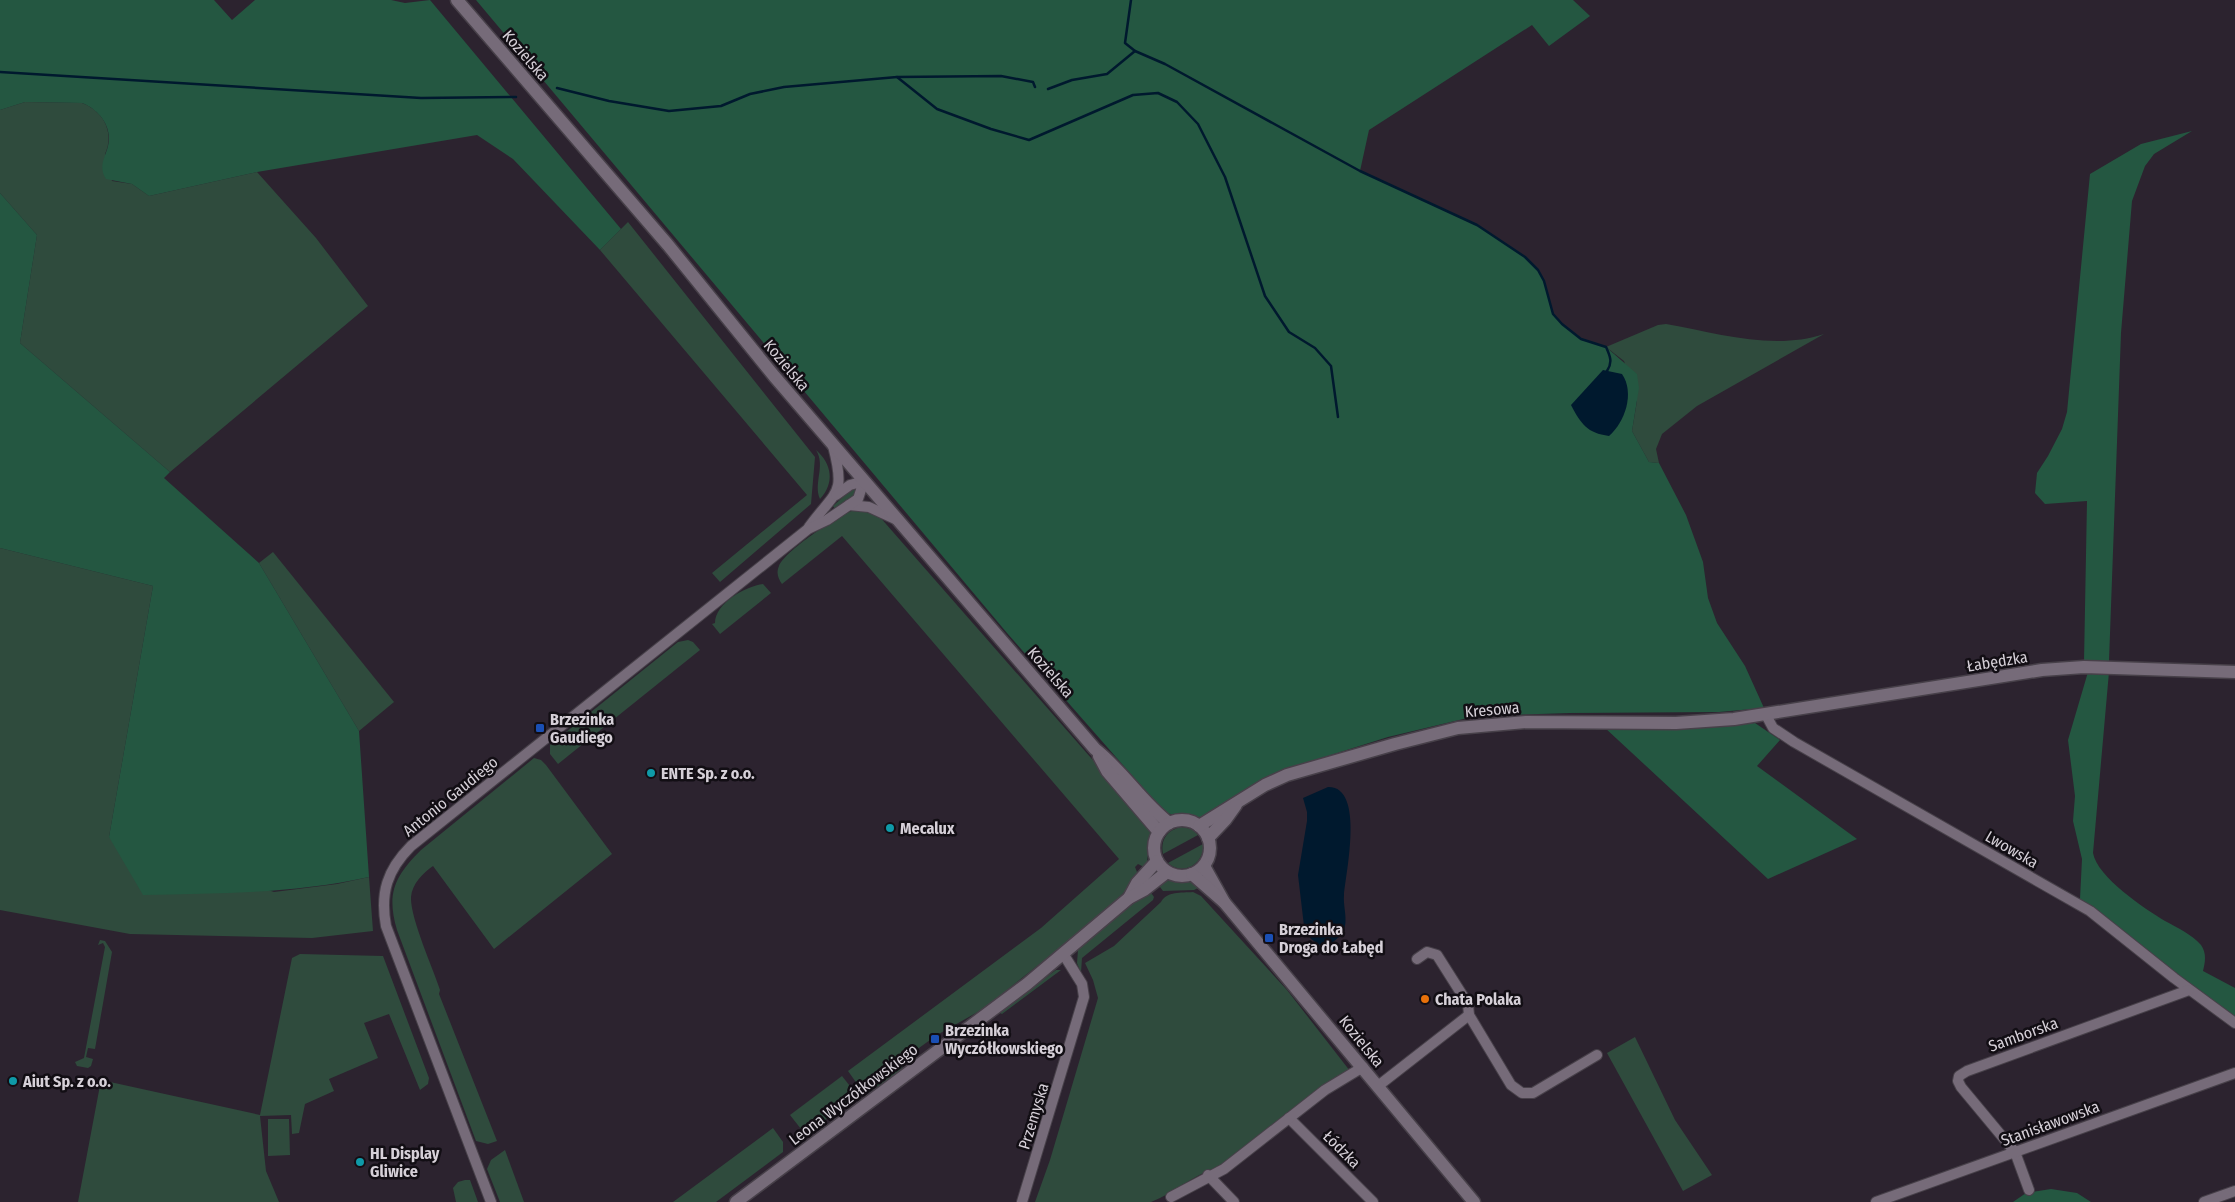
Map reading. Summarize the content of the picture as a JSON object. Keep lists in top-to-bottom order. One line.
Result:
{"streets":{"street":["Kozielska","Łabędzka","Kresowa","Antonio Gaudiego","Lwowska","Samborska","Leona Wyczółkowskiego","Przemyska","Stanisławowska","Łódzka"]},"crossings":[["Kozielska","Kresowa"],["Kozielska","Antonio Gaudiego"],["Kozielska","Leona Wyczółkowskiego"],["Łabędzka","Kresowa"],["Łabędzka","Lwowska"],["Kresowa","Lwowska"],["Kresowa","Leona Wyczółkowskiego"],["Lwowska","Samborska"],["Samborska","Stanisławowska"],["Leona Wyczółkowskiego","Przemyska"]],"places":{"transit":["Brzezinka Gaudiego","Brzezinka Droga do Łabęd","Brzezinka Wyczółkowskiego"],"other":["ENTE Sp. z o.o.","Mecalux","Chata Polaka","Aiut Sp. z o.o.","HL Display Gliwice"]}}
